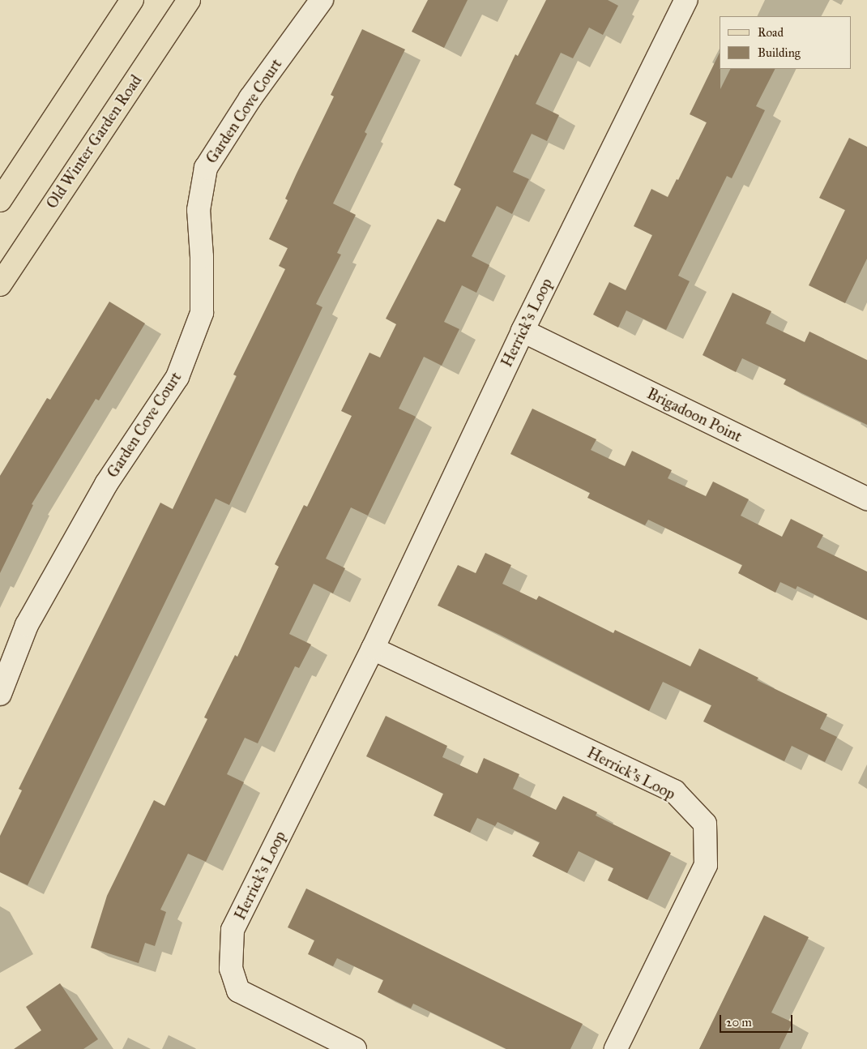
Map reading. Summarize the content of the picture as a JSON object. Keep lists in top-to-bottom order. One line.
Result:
{"streets":{"main road":["Old Winter Garden Road"],"street":["Garden Cove Court","Herrick's Loop","Brigadoon Point"]},"crossings":[["Herrick's Loop","Brigadoon Point"]],"legend":["Road","Building"],"scale_bar":"20 m"}
